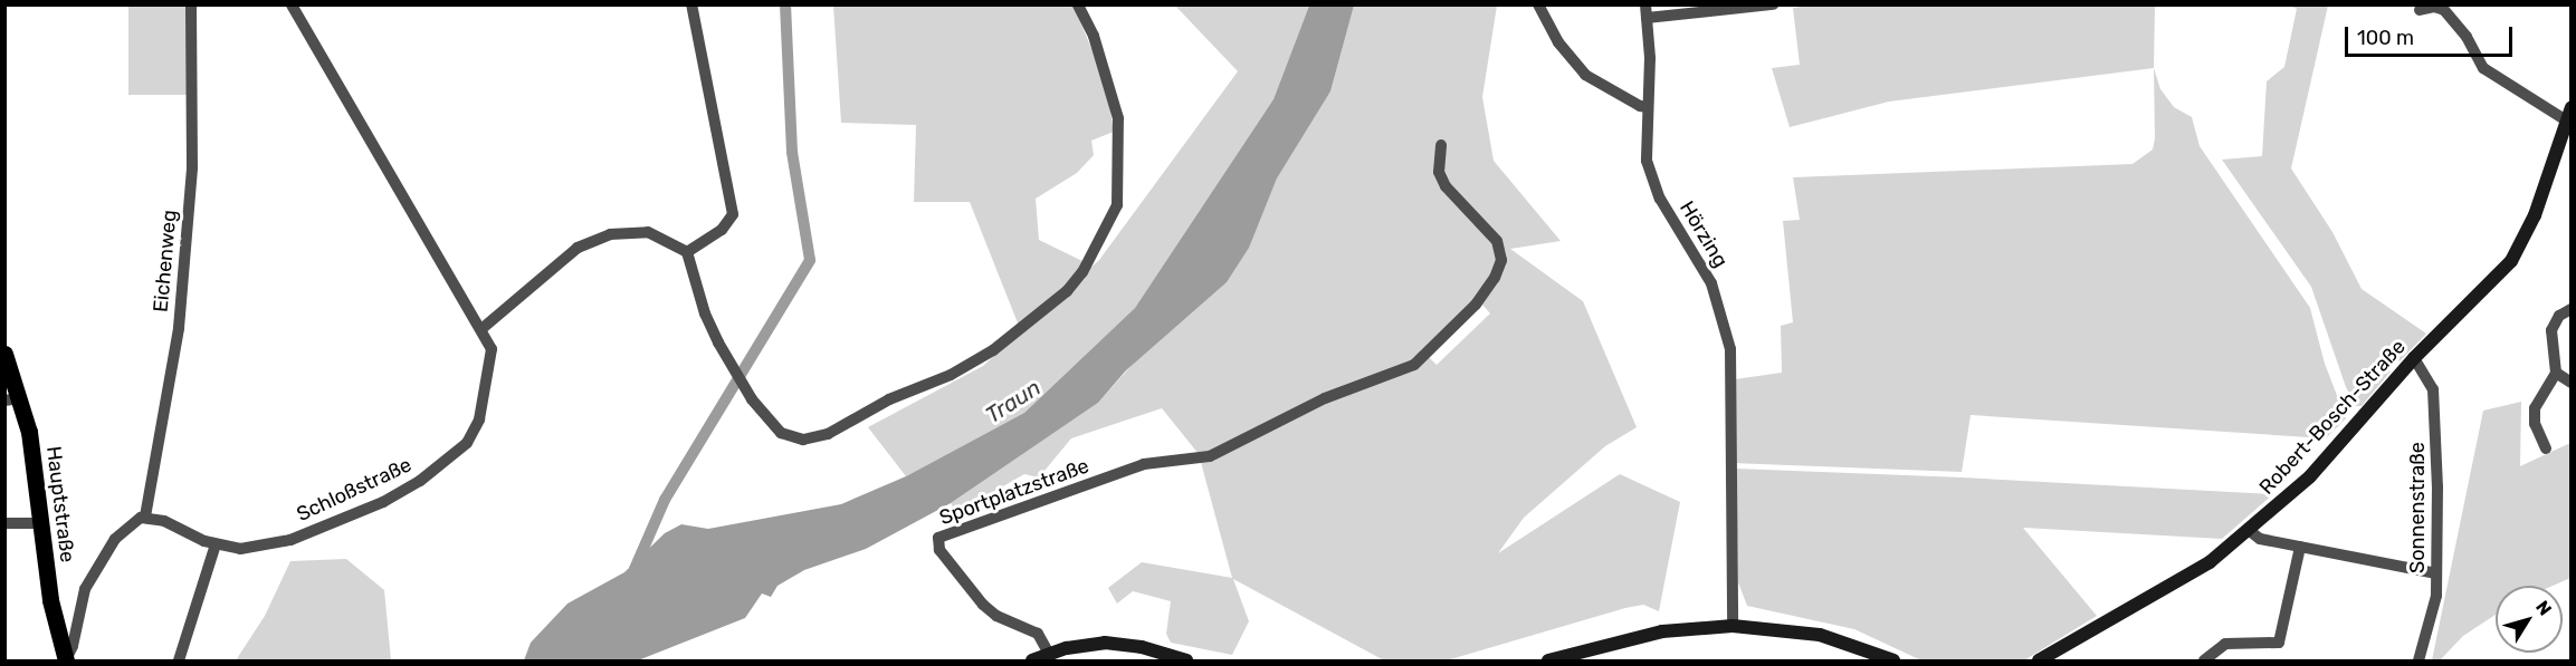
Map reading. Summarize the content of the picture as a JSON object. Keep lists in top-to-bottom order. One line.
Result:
{"streets":{"main road":["Robert-Bosch-Straße","Hauptstraße"],"street":["Hörzing","Eichenweg","Schloßstraße","Sportplatzstraße","Sonnenstraße"]},"crossings":[["Eichenweg","Schloßstraße"],["Robert-Bosch-Straße","Sonnenstraße"]],"water":["Traun"],"scale_bar":"100 m","north":"top right"}
